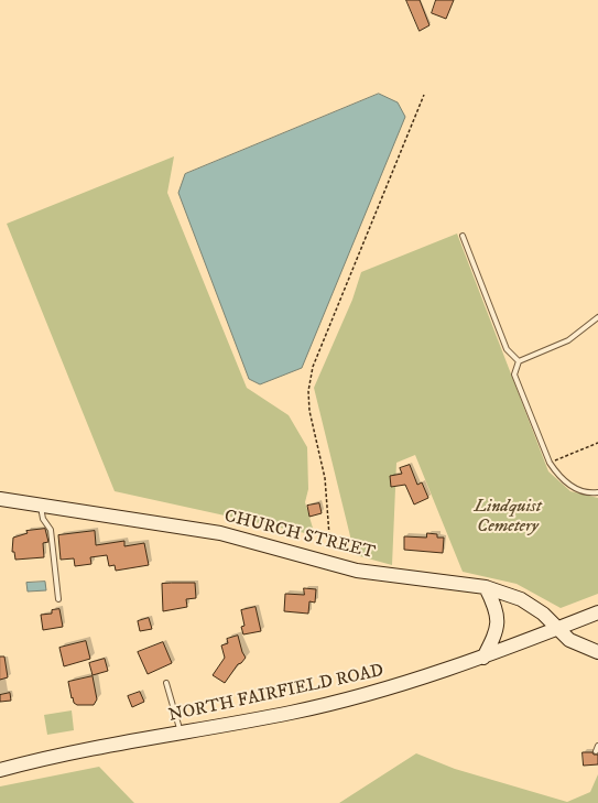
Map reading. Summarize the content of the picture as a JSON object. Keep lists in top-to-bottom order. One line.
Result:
{"streets":{"main road":["CHURCH STREET","NORTH FAIRFIELD ROAD"]},"crossings":[["CHURCH STREET","NORTH FAIRFIELD ROAD"]],"parks":["Lindquist Cemetery"]}
